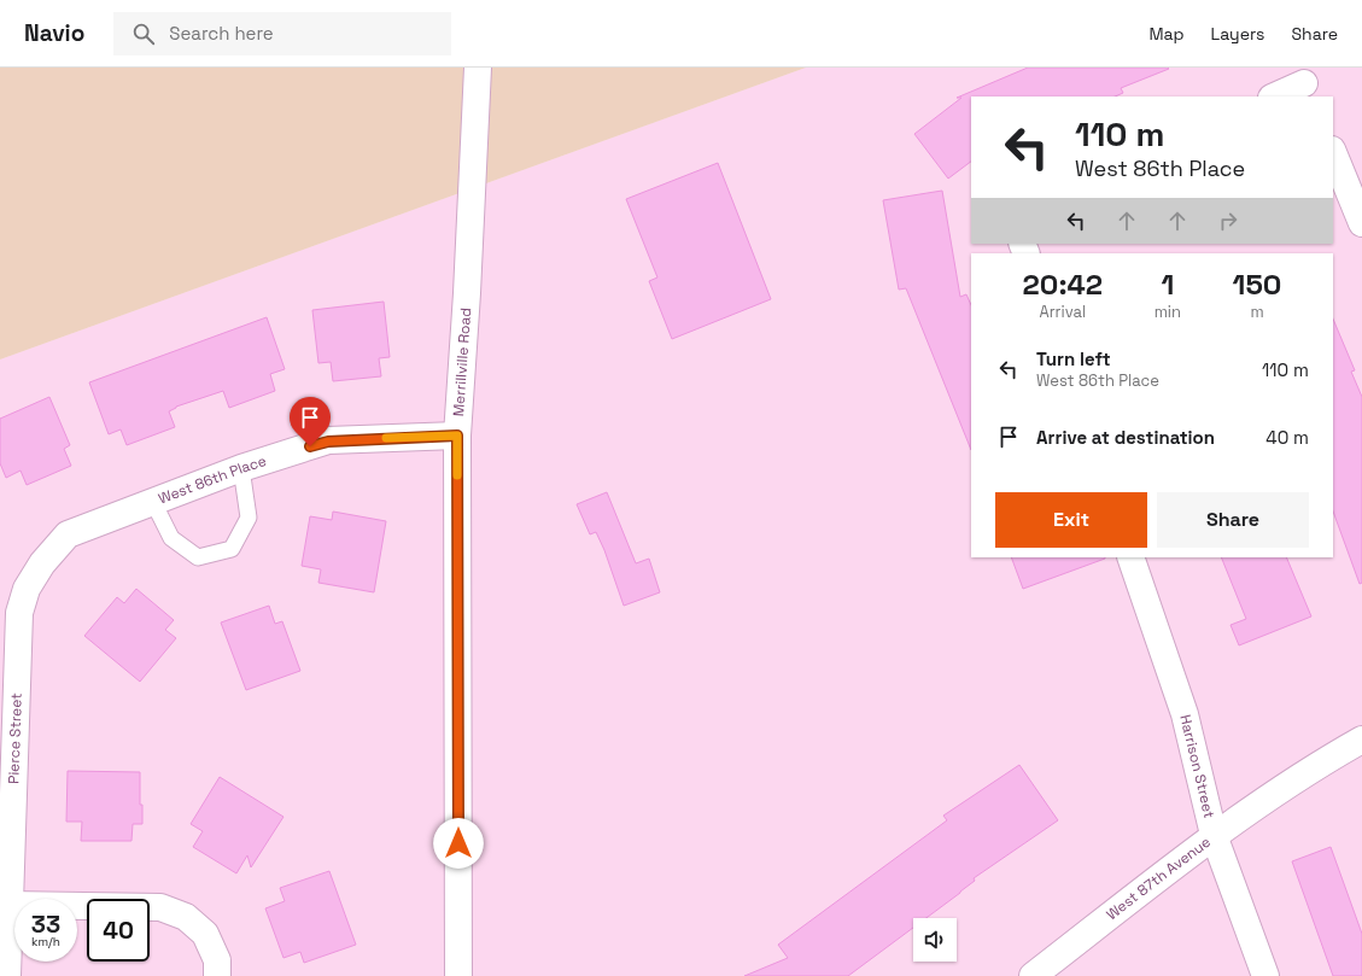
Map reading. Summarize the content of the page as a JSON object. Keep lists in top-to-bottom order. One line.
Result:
{"streets":{"street":["Merrillville Road","West 86th Place","Pierce Street","Harrison Street","West 87th Avenue"]},"crossings":[["Merrillville Road","West 86th Place"],["West 86th Place","Pierce Street"],["Harrison Street","West 87th Avenue"]],"page":{"header":"Navio","search":"Search here","nav":["Map","Layers","Share"],"turn":["110 m","West 86th Place"],"eta":["20:42","Arrival","1","min","150","m"],"list":[{"name":"Turn left","note":"West 86th Place","value":"110 m"},{"name":"Arrive at destination","value":"40 m"}],"buttons":["Exit","Share"],"speed":"33 km/h","limit":"40"}}
